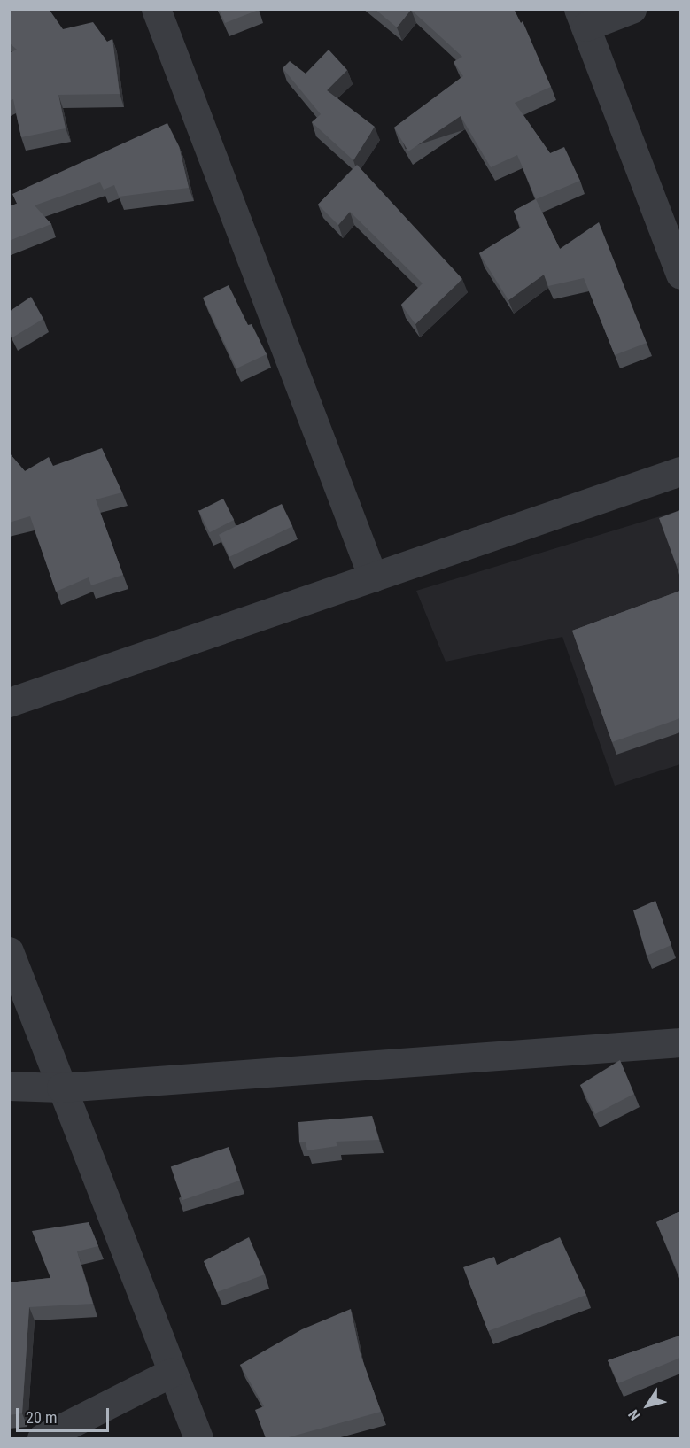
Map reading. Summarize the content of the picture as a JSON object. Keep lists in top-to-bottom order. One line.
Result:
{"scale_bar":"20 m","north":"bottom left"}
